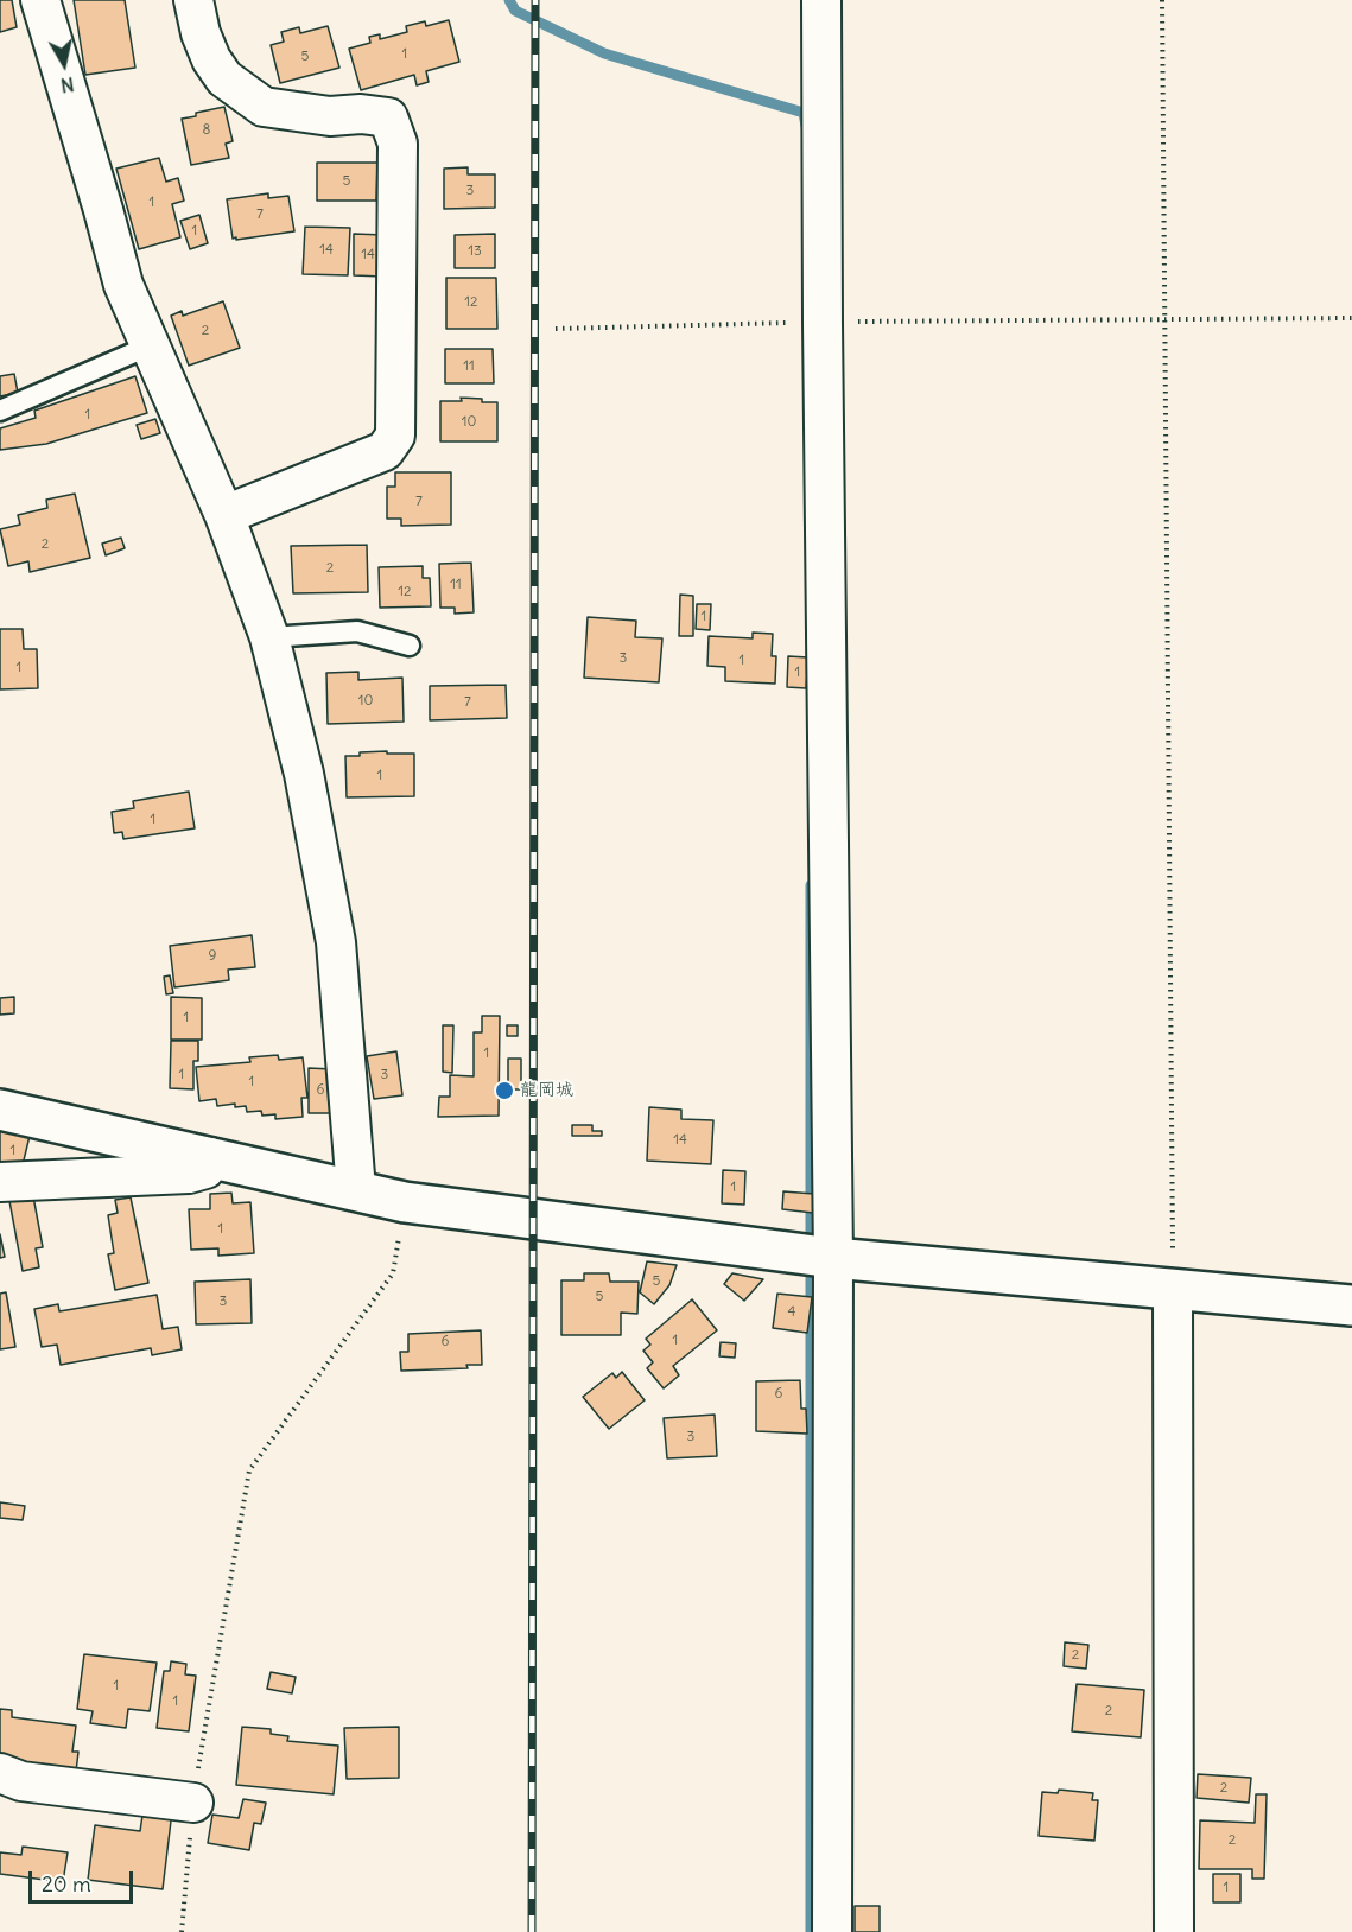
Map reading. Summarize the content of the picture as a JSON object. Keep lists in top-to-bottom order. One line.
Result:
{"places":["龍岡城"],"house_numbers":["1","5","8","5","3","1","7","1","14","13","14","12","2","11","1","10","7","2","2","11","12","1","3","1","1","1","10","7","1","1","9","1","1","1","3","1","6","14","1","1","1","5","5","3","4","1","6","6","3","2","1","1","2","2","2","1"],"scale_bar":"20 m","north":"bottom"}
